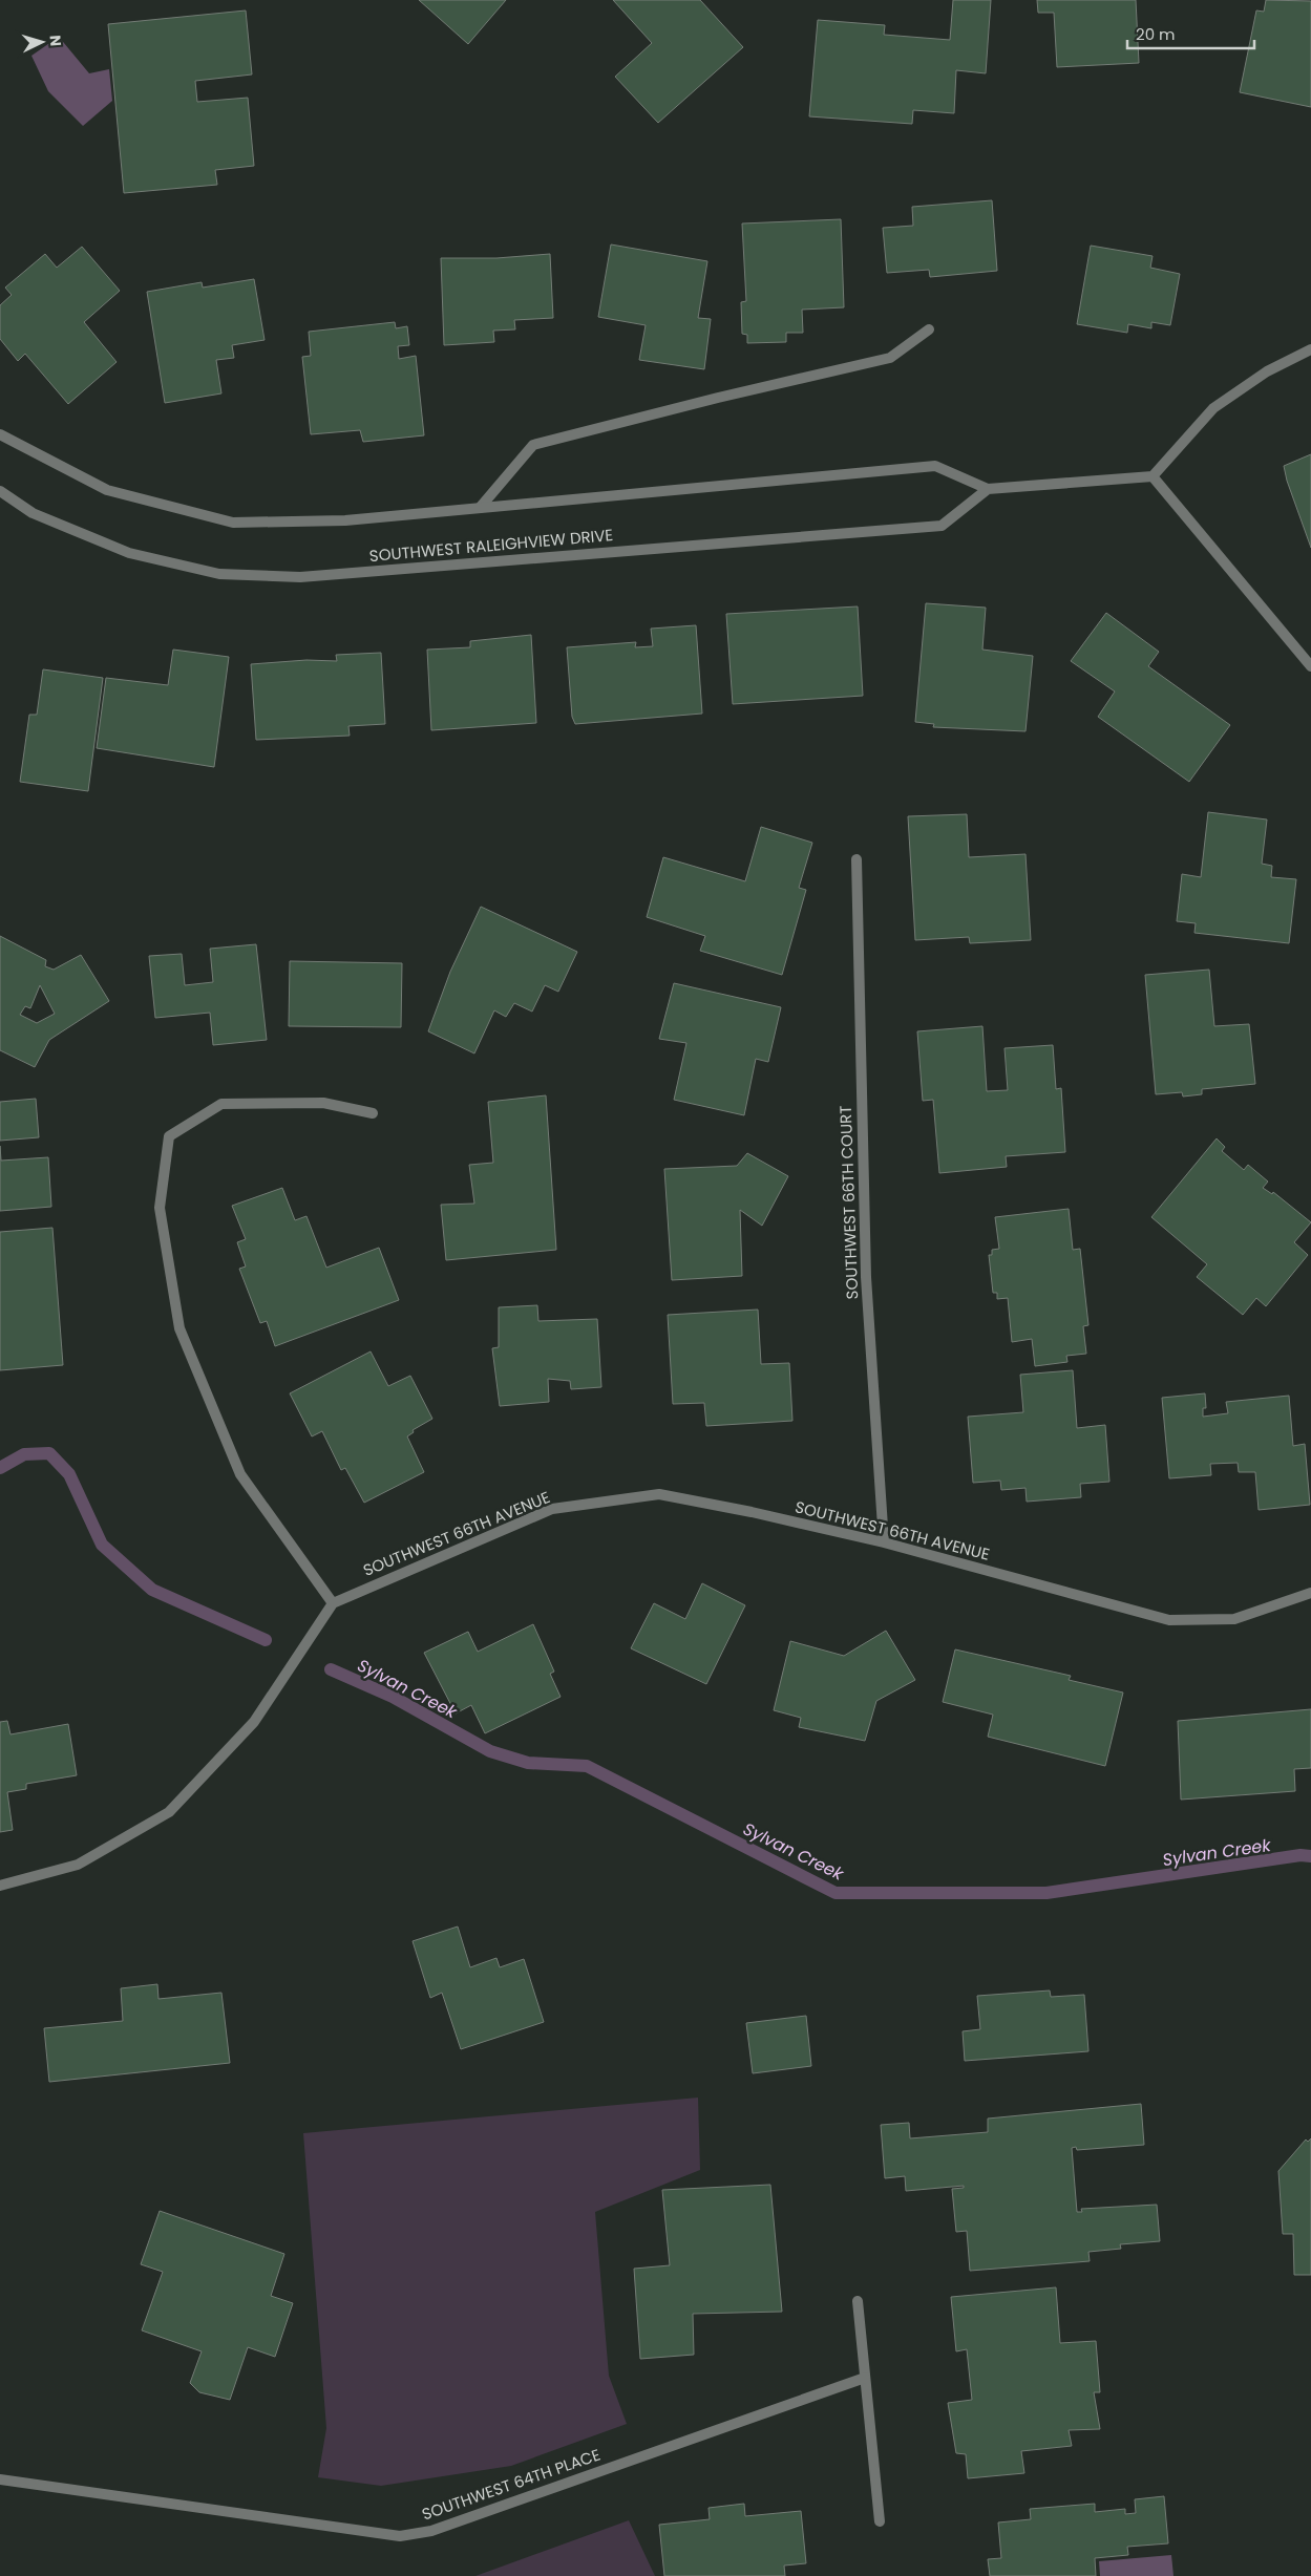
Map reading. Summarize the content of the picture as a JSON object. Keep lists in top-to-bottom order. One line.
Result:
{"streets":{"street":["SOUTHWEST RALEIGHVIEW DRIVE","SOUTHWEST 66TH COURT","SOUTHWEST 66TH AVENUE","SOUTHWEST 64TH PLACE"]},"crossings":[["SOUTHWEST 66TH COURT","SOUTHWEST 66TH AVENUE"]],"water":["Sylvan Creek"],"scale_bar":"20 m","north":"right"}
